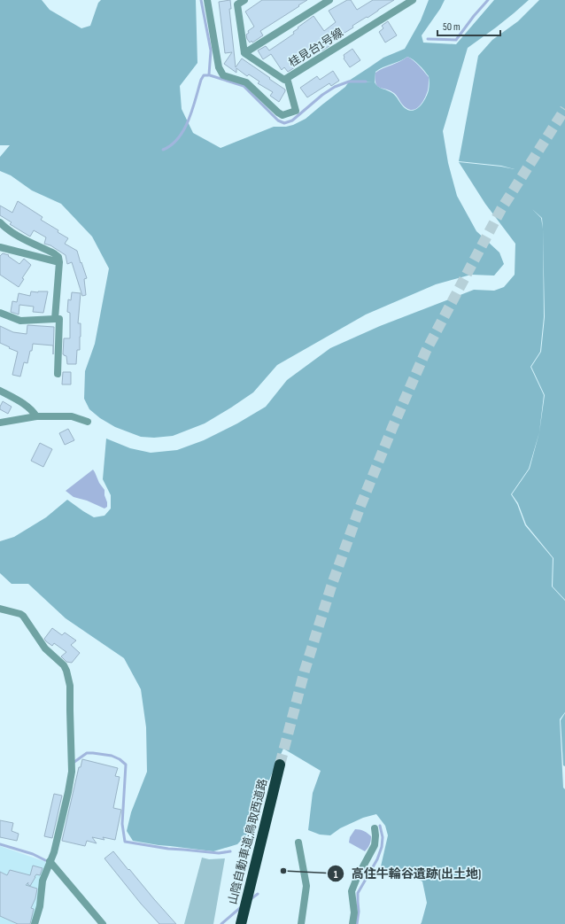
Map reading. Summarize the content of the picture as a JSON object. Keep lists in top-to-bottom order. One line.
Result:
{"streets":{"highway":["山陰自動車道;鳥取西道路"],"street":["桂見台1号線"]},"places":["高住牛輪谷遺跡(出土地)"],"scale_bar":"50 m"}
